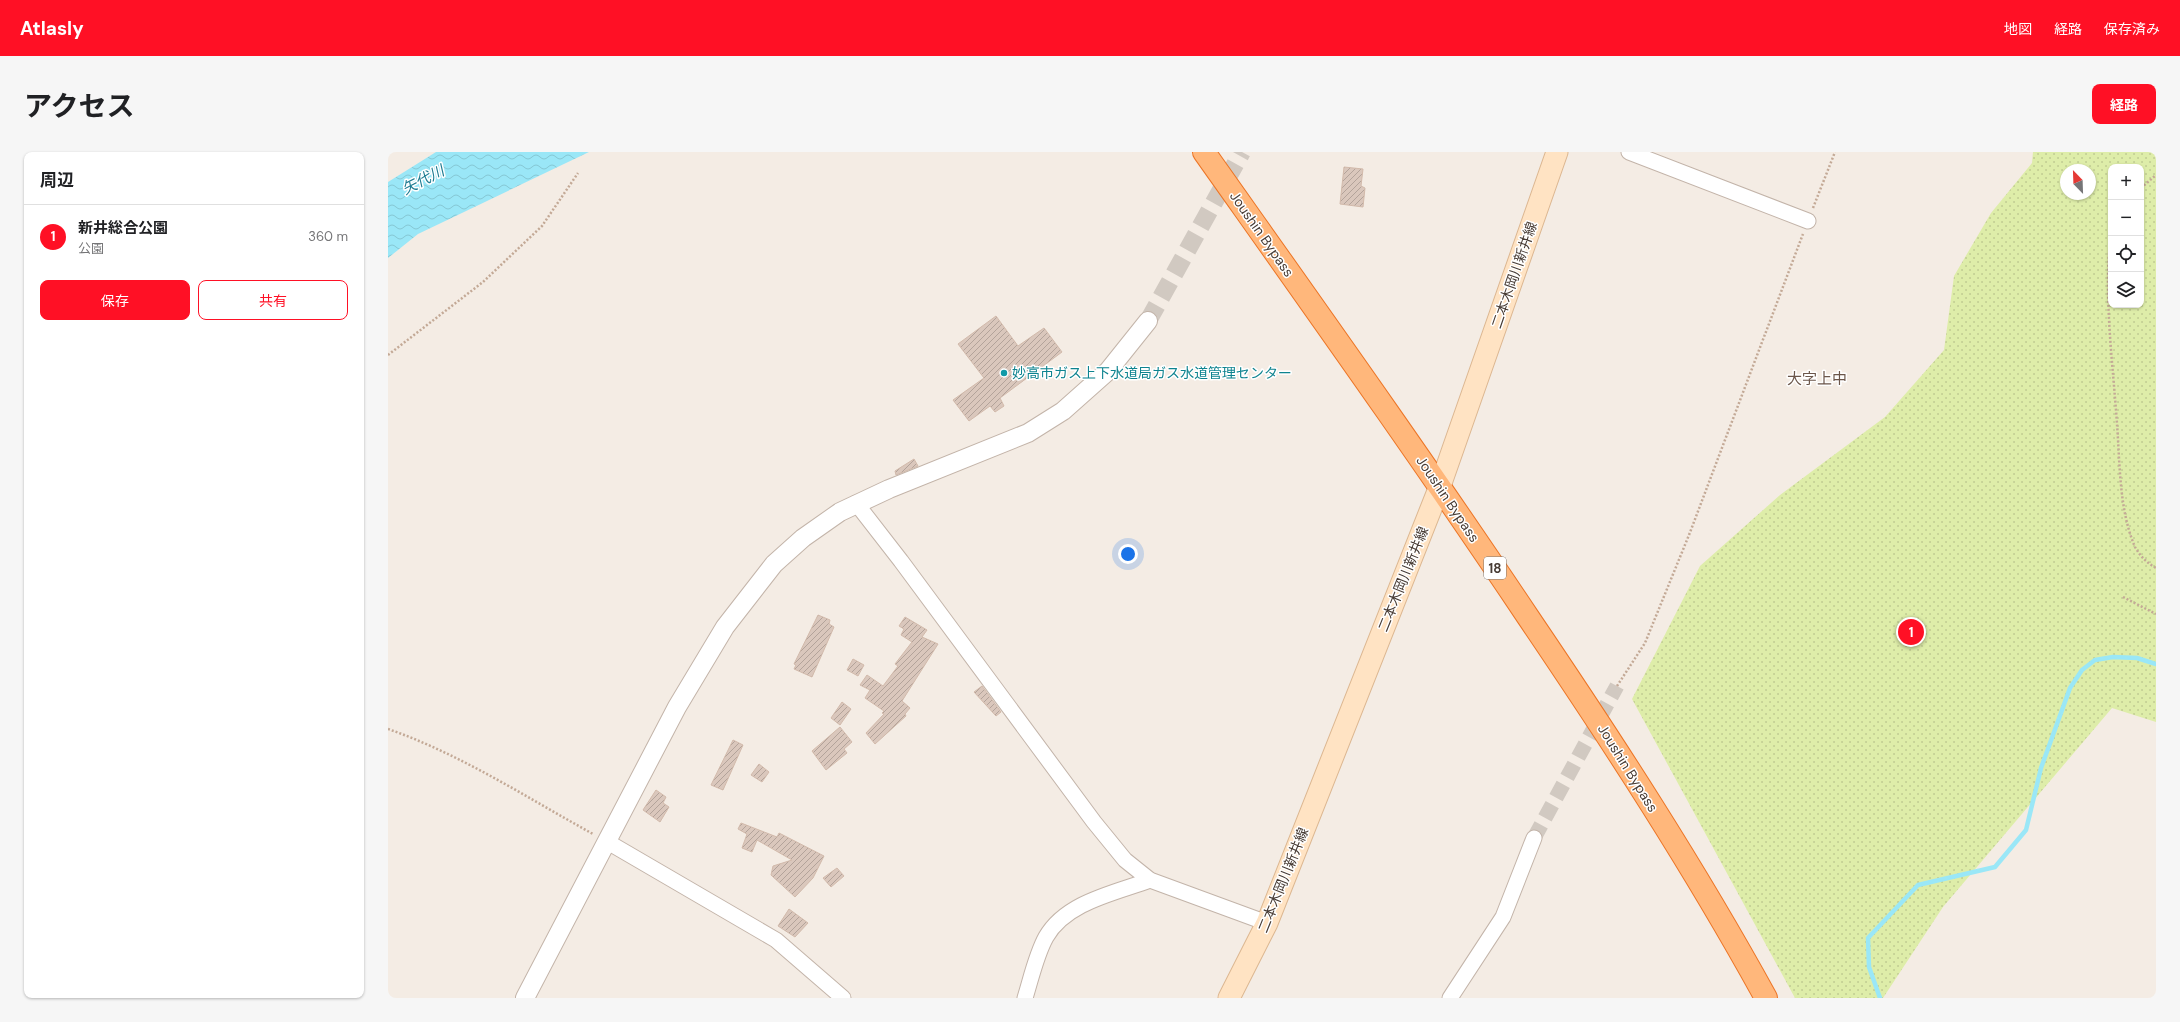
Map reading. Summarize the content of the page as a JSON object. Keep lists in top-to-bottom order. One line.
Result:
{"streets":{"highway":["Joushin Bypass","18"],"main road":["二本木岡川新井線"]},"crossings":[["Joushin Bypass","二本木岡川新井線"]],"districts":["大字上中"],"water":["矢代川"],"places":["妙高市ガス上下水道局ガス水道管理センター"],"north":"top left","page":{"header":"Atlasly","nav":["地図","経路","保存済み"],"title":"アクセス","buttons":["経路",["保存","共有"]],"heading":"周辺","map_buttons":["+","−"],"list":[{"mark":"1","name":"新井総合公園","note":"公園","value":"360 m"}],"pins":"1"}}
